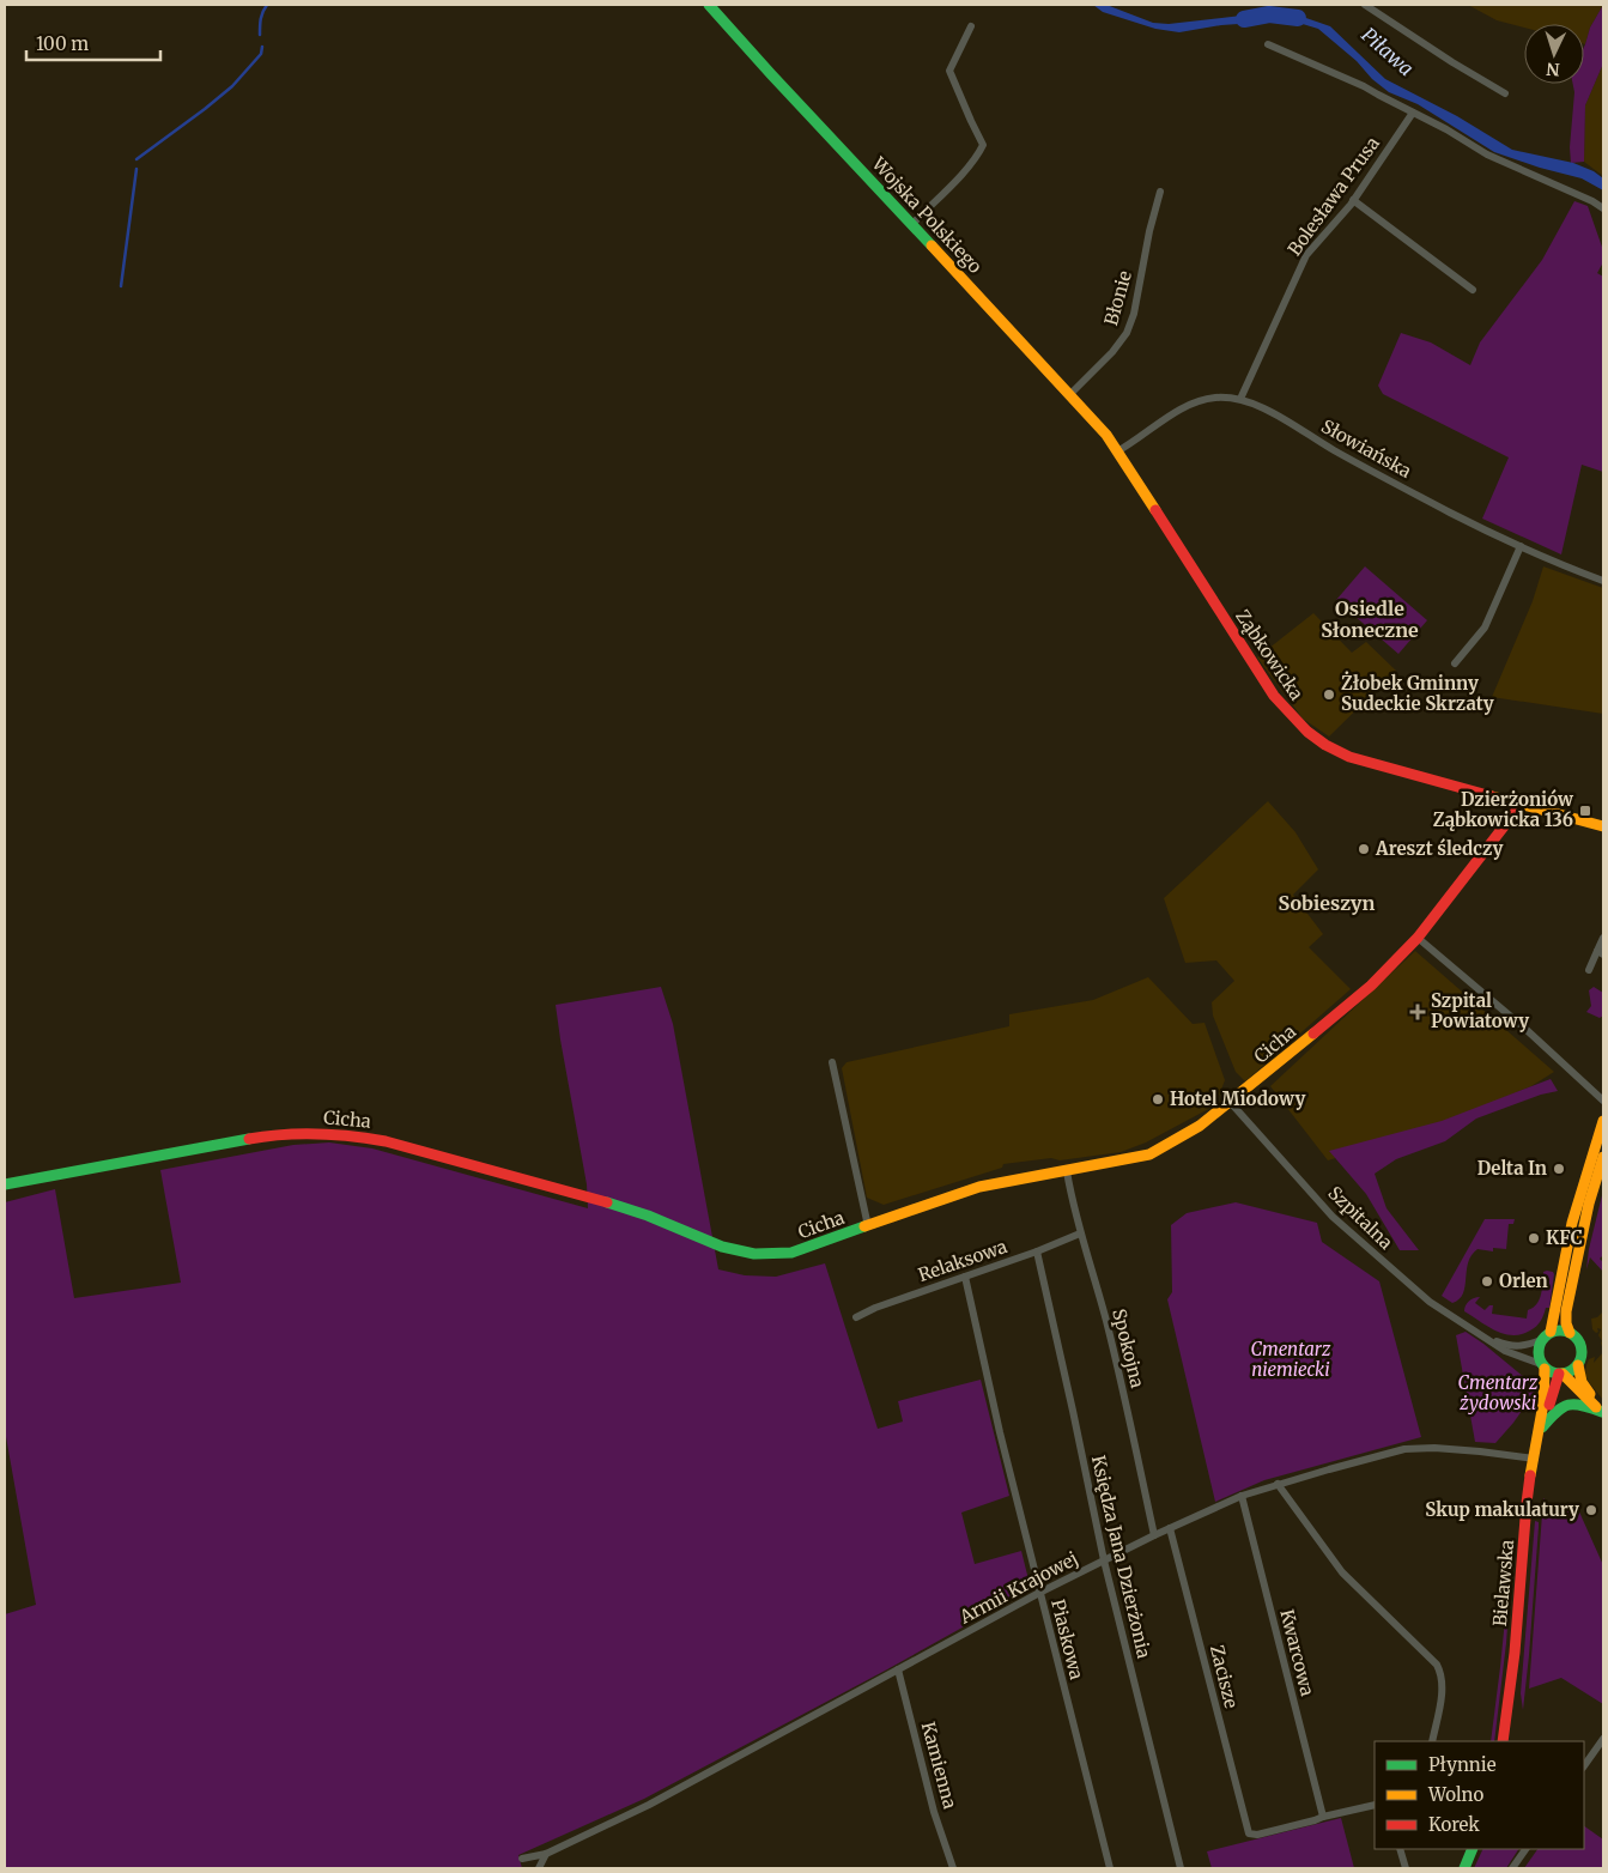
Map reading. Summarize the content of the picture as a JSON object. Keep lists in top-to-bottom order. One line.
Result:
{"streets":{"street":["Bolesława Prusa","Wojska Polskiego","Błonie","Słowiańska","Ząbkowicka","Cicha","Szpitalna","Relaksowa","Spokojna","Księdza Jana Dzierżonia","Bielawska","Armii Krajowej","Piaskowa","Kwarcowa","Zacisze","Kamienna"]},"crossings":[["Bolesława Prusa","Słowiańska"],["Wojska Polskiego","Błonie"],["Wojska Polskiego","Słowiańska"],["Wojska Polskiego","Ząbkowicka"],["Słowiańska","Ząbkowicka"],["Ząbkowicka","Cicha"],["Cicha","Szpitalna"],["Cicha","Spokojna"],["Szpitalna","Bielawska"],["Relaksowa","Spokojna"],["Relaksowa","Księdza Jana Dzierżonia"],["Relaksowa","Piaskowa"],["Spokojna","Armii Krajowej"],["Księdza Jana Dzierżonia","Armii Krajowej"],["Bielawska","Armii Krajowej"],["Armii Krajowej","Piaskowa"],["Armii Krajowej","Kwarcowa"],["Armii Krajowej","Zacisze"],["Armii Krajowej","Kamienna"],["Kwarcowa","Zacisze"]],"districts":["Osiedle Słoneczne","Sobieszyn"],"water":["Piława"],"parks":["Cmentarz niemiecki","Cmentarz żydowski"],"places":{"other":["Żłobek Gminny Sudeckie Skrzaty","Areszt śledczy","Hotel Miodowy","Delta In","KFC","Orlen","Skup makulatury"],"transit":["Dzierżoniów Ząbkowicka 136"],"health":["Szpital Powiatowy"]},"legend":["Płynnie","Wolno","Korek"],"scale_bar":"100 m","north":"bottom"}
